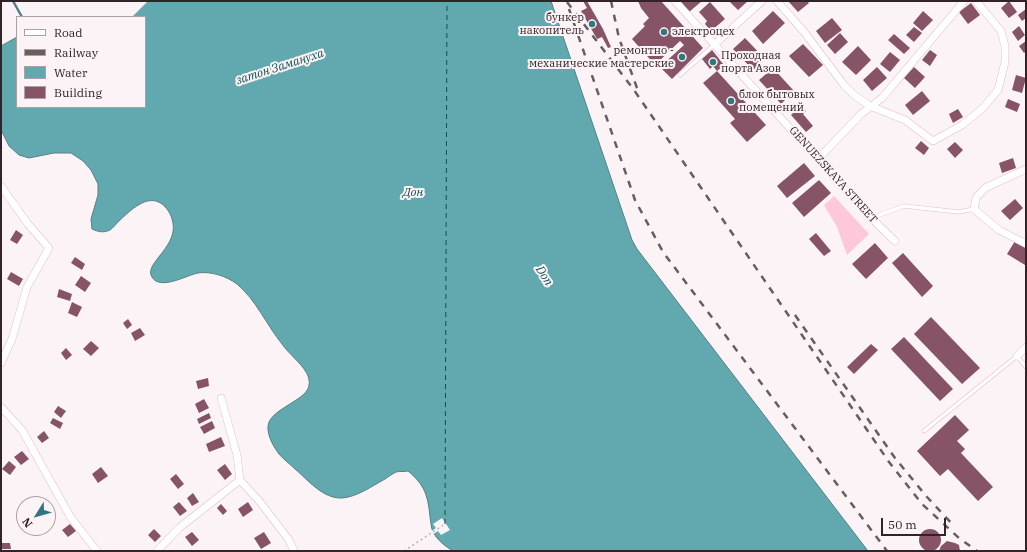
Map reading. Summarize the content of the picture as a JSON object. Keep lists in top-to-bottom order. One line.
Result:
{"streets":{"street":["GENUEZSKAYA STREET"]},"water":["затон Замануха","Дон","Don"],"places":["бункер накопитель","электроцех","ремонтно - механические мастерские","Проходная порта Азов","блок бытовых помещений"],"legend":["Road","Railway","Water","Building"],"scale_bar":"50 m","north":"bottom left"}
